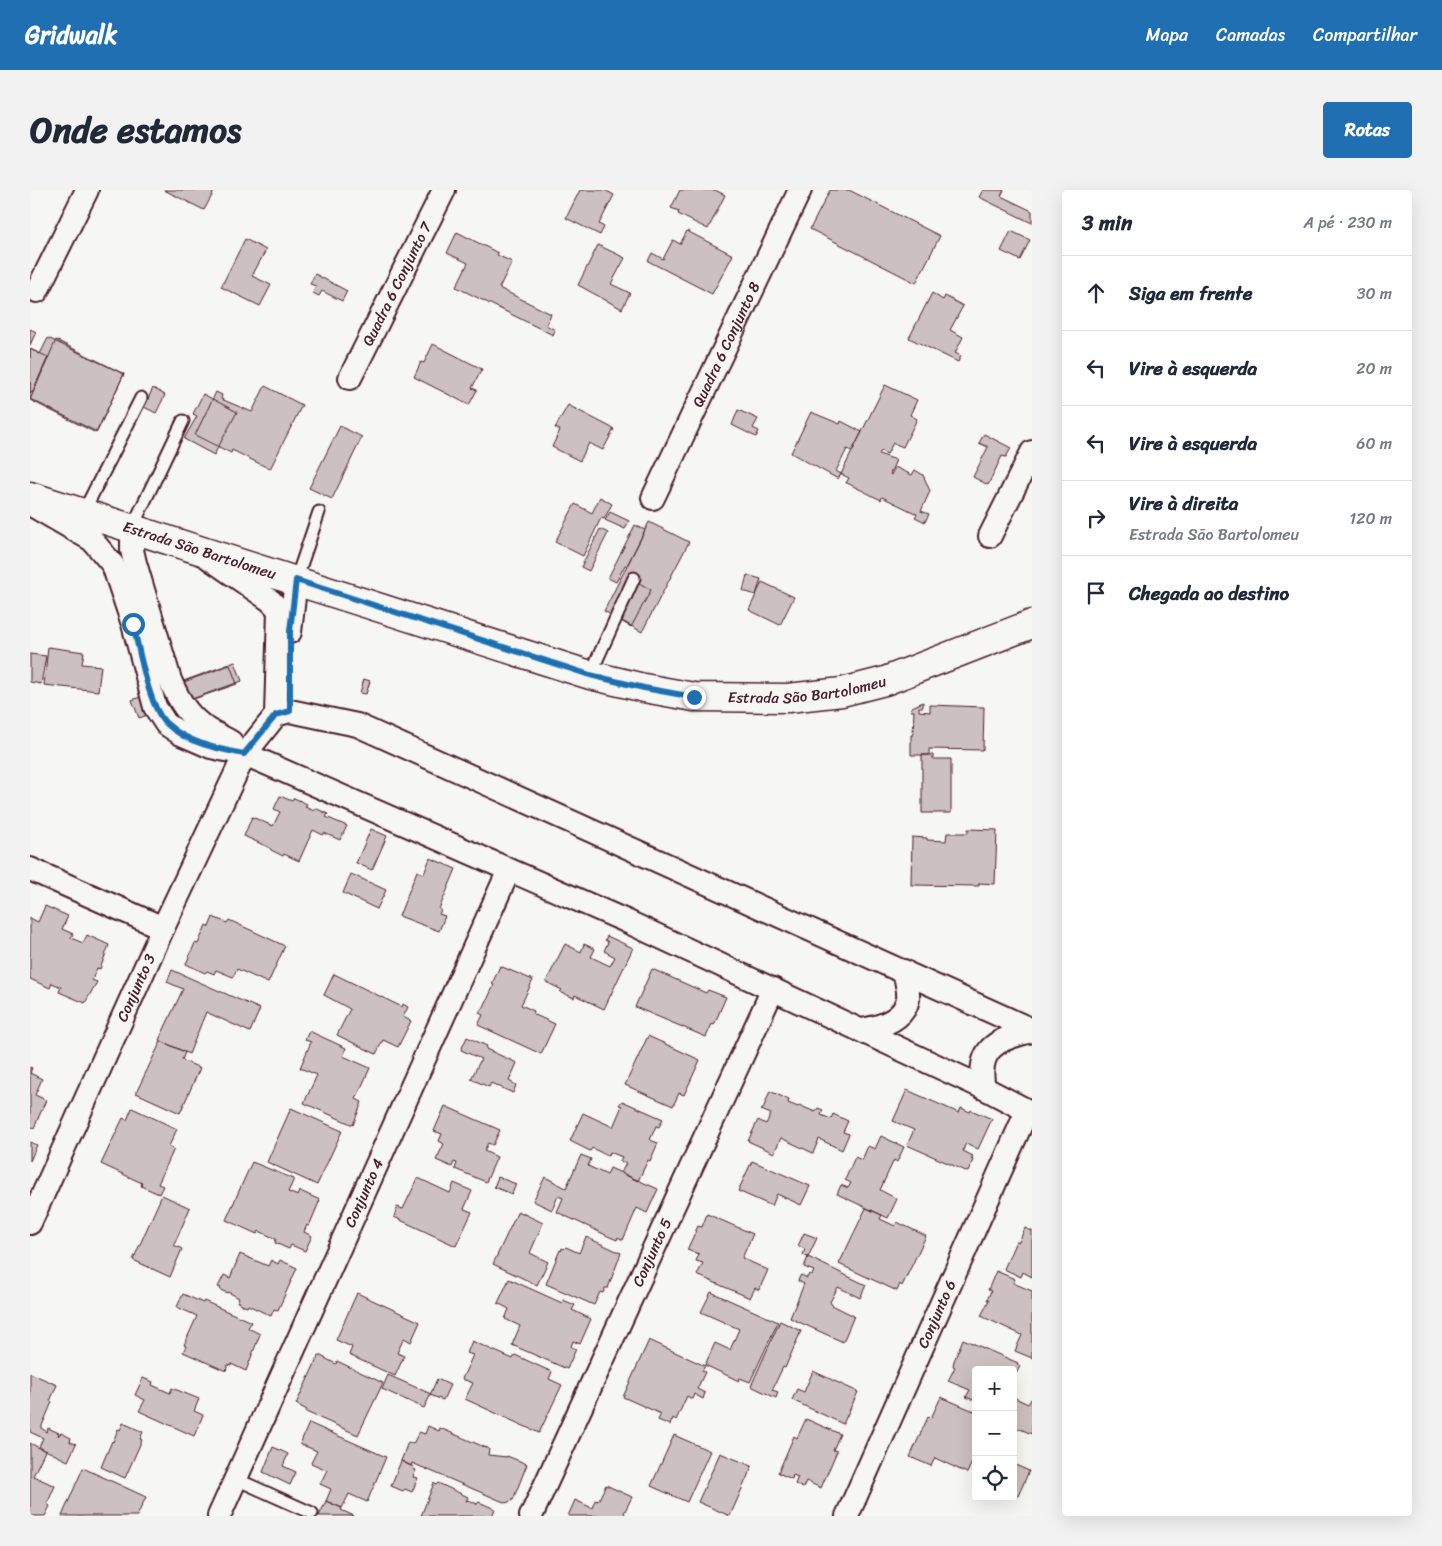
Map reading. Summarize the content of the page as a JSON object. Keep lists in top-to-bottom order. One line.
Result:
{"streets":{"street":["Quadra 6 Conjunto 7","Quadra 6 Conjunto 8","Estrada São Bartolomeu","Conjunto 3","Conjunto 4","Conjunto 5","Conjunto 6"]},"page":{"header":"Gridwalk","nav":["Mapa","Camadas","Compartilhar"],"title":"Onde estamos","buttons":"Rotas","heading":["3 min","A pé · 230 m"],"list":[["Siga em frente","30 m"],["Vire à esquerda","20 m"],["Vire à esquerda","60 m"],["Vire à direita","Estrada São Bartolomeu","120 m"],"Chegada ao destino"],"map_buttons":["+","−"]}}
